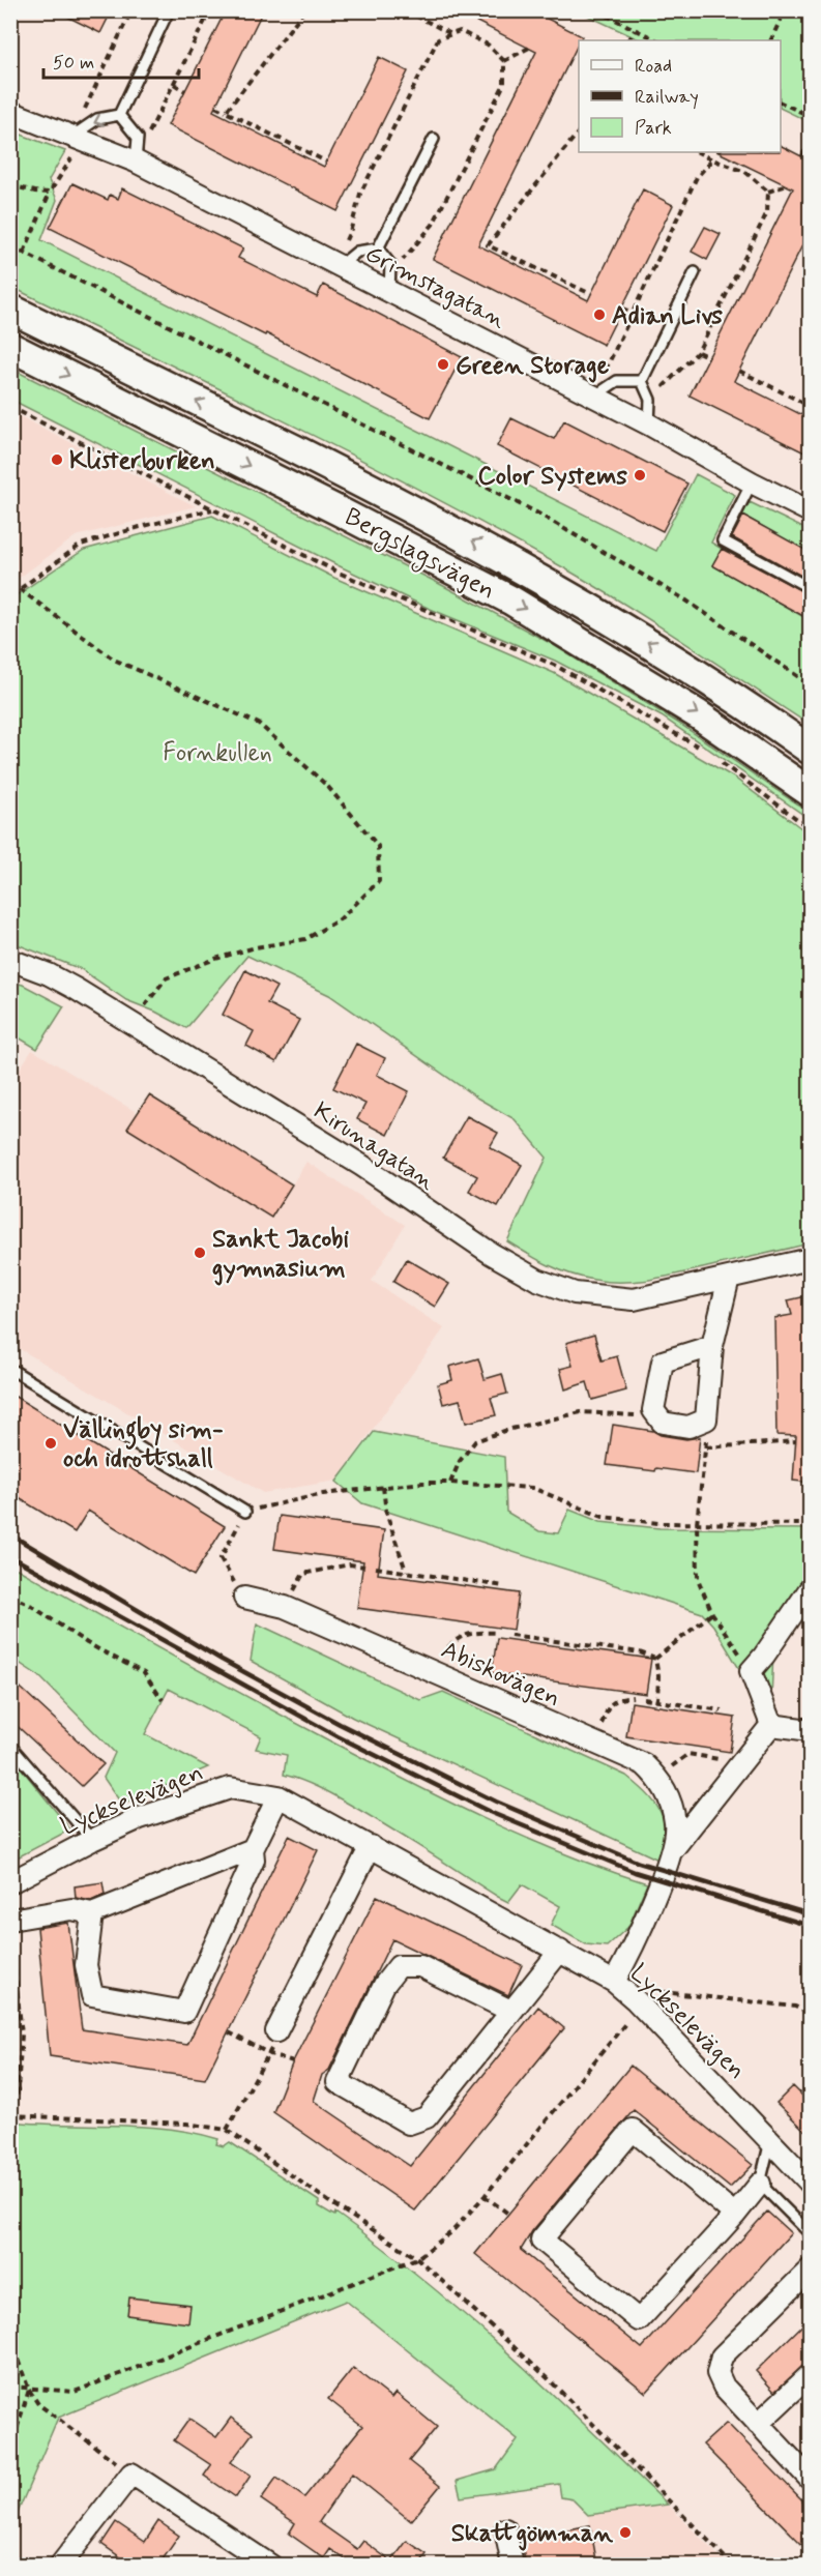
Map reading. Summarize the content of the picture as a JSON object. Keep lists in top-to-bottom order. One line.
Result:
{"streets":{"main road":["Bergslagsvägen"],"street":["Grimstagatan","Kirunagatan","Abiskovägen","Lyckselevägen"]},"crossings":[["Abiskovägen","Lyckselevägen"]],"parks":["Fornkullen"],"places":["Adian Livs","Green Storage","Klisterburken","Color Systems","Sankt Jacobi gymnasium","Vällingby sim- och idrottshall","Skattgömman"],"legend":["Road","Railway","Park"],"scale_bar":"50 m"}
